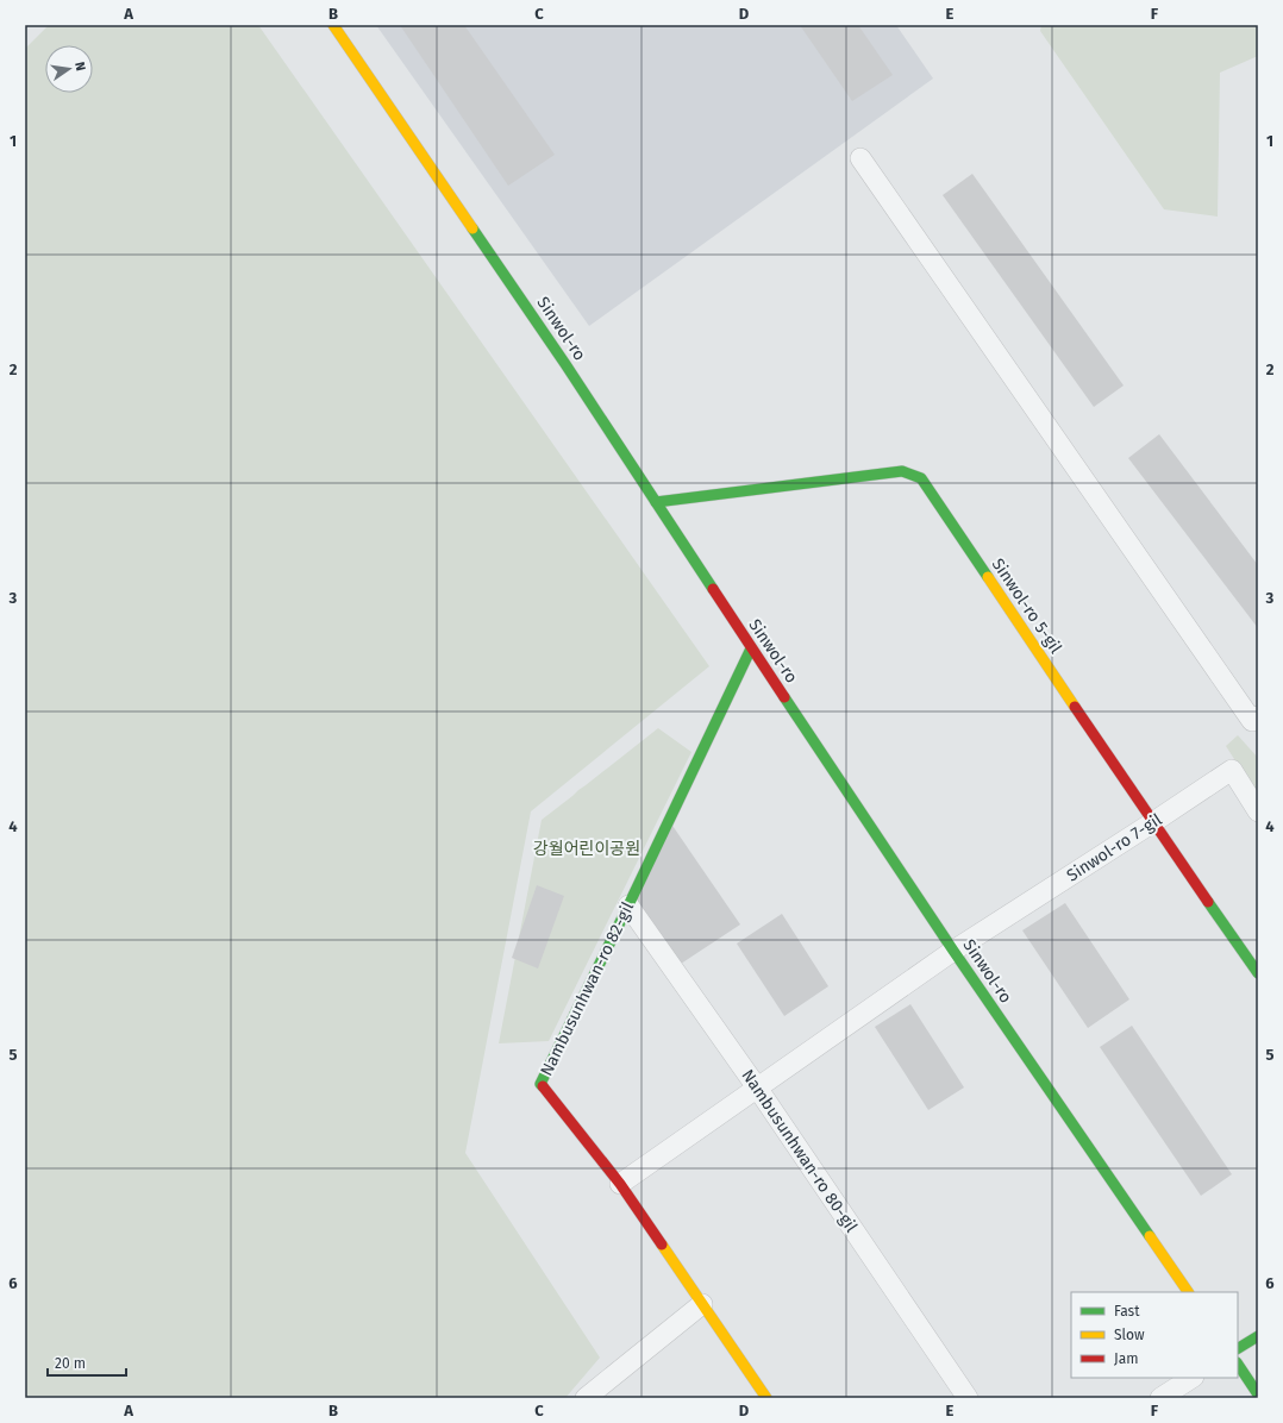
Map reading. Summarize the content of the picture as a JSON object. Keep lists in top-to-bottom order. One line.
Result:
{"streets":{"street":["Sinwol-ro","Sinwol-ro 5-gil","Sinwol-ro 7-gil","Nambusunhwan-ro 82-gil","Nambusunhwan-ro 80-gil"]},"crossings":[["Sinwol-ro","Sinwol-ro 5-gil"],["Sinwol-ro","Sinwol-ro 7-gil"],["Sinwol-ro","Nambusunhwan-ro 82-gil"],["Sinwol-ro 5-gil","Sinwol-ro 7-gil"],["Sinwol-ro 7-gil","Nambusunhwan-ro 82-gil"],["Sinwol-ro 7-gil","Nambusunhwan-ro 80-gil"],["Nambusunhwan-ro 82-gil","Nambusunhwan-ro 80-gil"]],"parks":["강월어린이공원"],"legend":["Fast","Slow","Jam"],"scale_bar":"20 m","north":"right","grid":{"columns":["A","B","C","D","E","F"],"rows":["1","2","3","4","5","6"]}}
